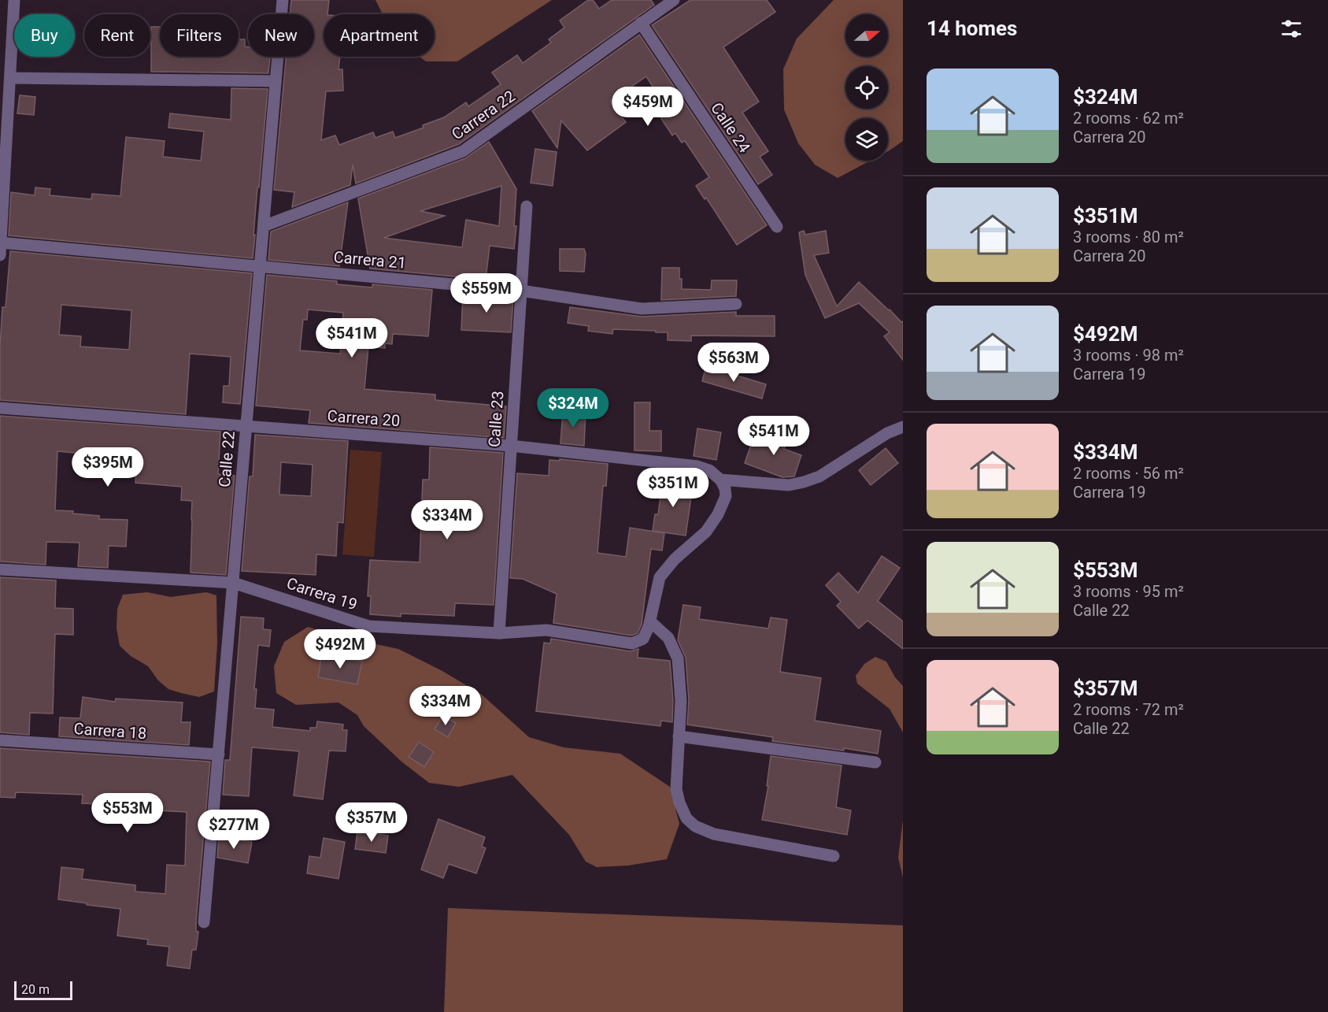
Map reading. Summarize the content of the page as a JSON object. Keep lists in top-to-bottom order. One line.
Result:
{"streets":{"street":["Carrera 22","Calle 24","Carrera 21","Carrera 20","Calle 23","Calle 22","Carrera 19","Carrera 18"]},"crossings":[["Carrera 22","Calle 24"],["Carrera 22","Calle 22"],["Carrera 21","Calle 23"],["Carrera 21","Calle 22"],["Carrera 20","Calle 23"],["Carrera 20","Calle 22"],["Carrera 20","Carrera 19"],["Calle 23","Carrera 19"],["Calle 22","Carrera 19"],["Calle 22","Carrera 18"]],"scale_bar":"20 m","north":"right","page":{"heading":"14 homes","chip":["Buy","Rent","Filters","New","Apartment"],"list":[{"name":"$324M","note":"2 rooms · 62 m² · Carrera 20"},{"name":"$351M","note":"3 rooms · 80 m² · Carrera 20"},{"name":"$492M","note":"3 rooms · 98 m² · Carrera 19"},{"name":"$334M","note":"2 rooms · 56 m² · Carrera 19"},{"name":"$553M","note":"3 rooms · 95 m² · Calle 22"},{"name":"$357M","note":"2 rooms · 72 m² · Calle 22"}],"price":["$459M","$559M","$541M","$563M","$324M","$541M","$395M","$351M","$334M","$492M","$334M","$553M","$357M","$277M"],"scale":"20 m"}}
